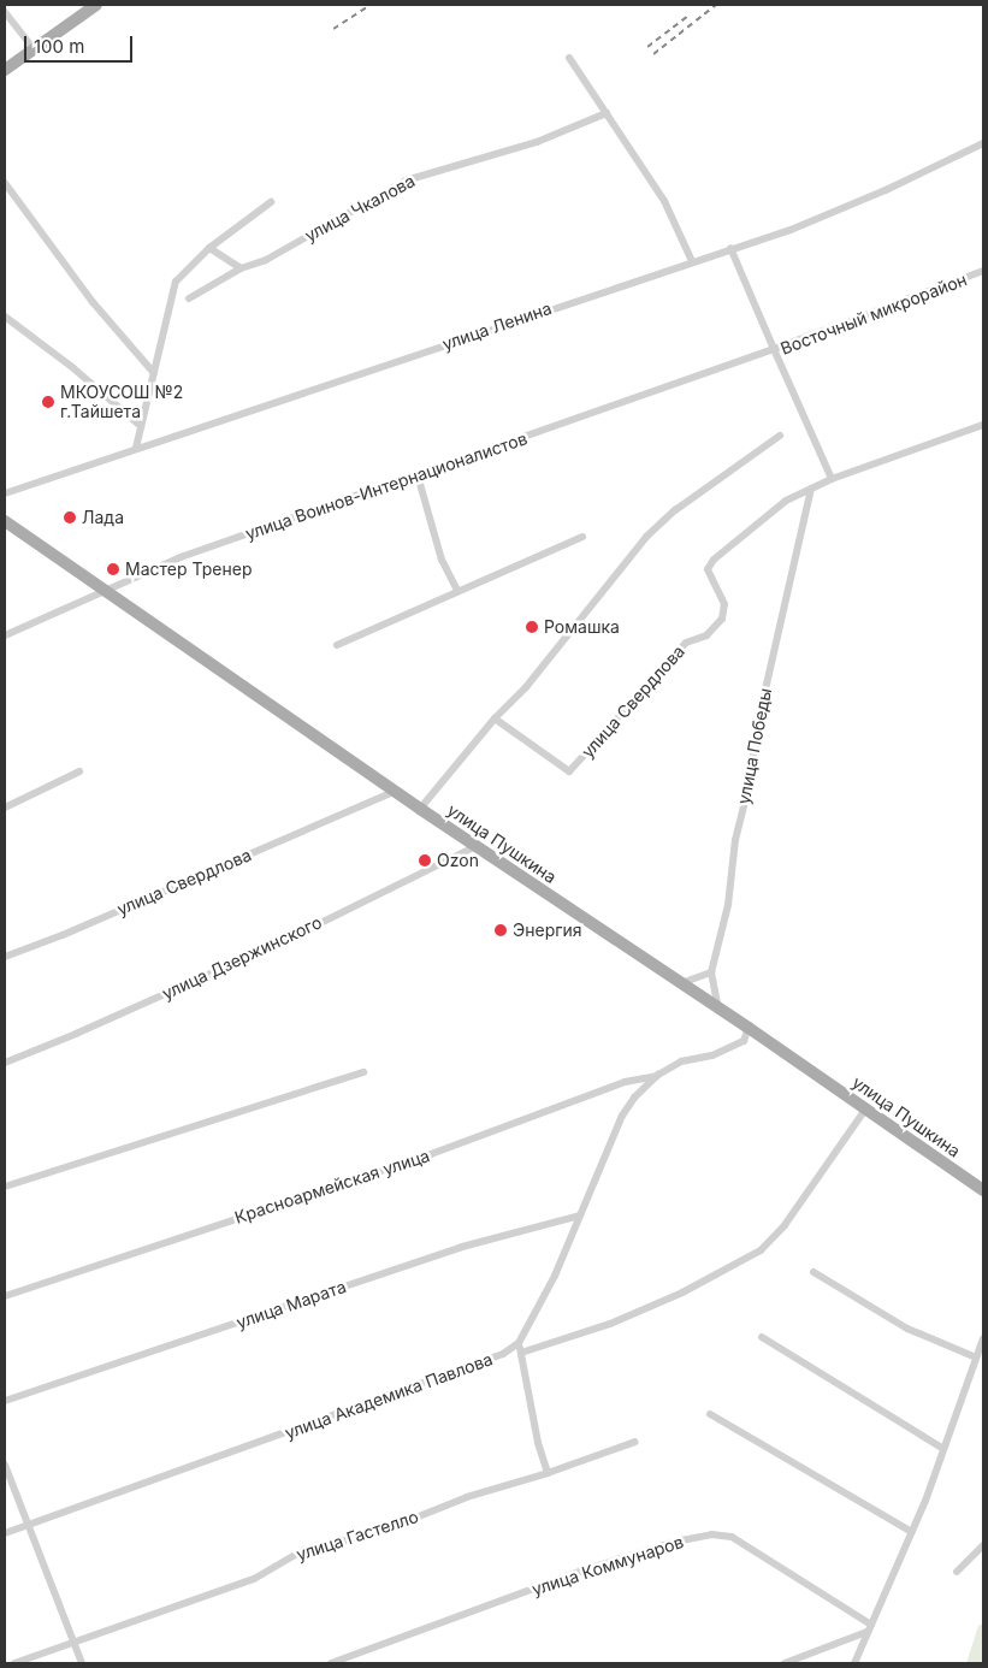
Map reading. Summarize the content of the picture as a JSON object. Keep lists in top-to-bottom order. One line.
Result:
{"streets":{"main road":["улица Пушкина"],"street":["улица Чкалова","Восточный микрорайон","улица Ленина","улица Воинов-Интернационалистов","улица Свердлова","улица Победы","улица Дзержинского","Красноармейская улица","улица Марата","улица Академика Павлова","улица Гастелло","улица Коммунаров"]},"crossings":[["Восточный микрорайон","улица Воинов-Интернационалистов"],["Восточный микрорайон","улица Свердлова"],["улица Воинов-Интернационалистов","улица Пушкина"],["улица Свердлова","улица Победы"],["улица Свердлова","улица Пушкина"],["улица Пушкина","улица Дзержинского"],["улица Пушкина","улица Академика Павлова"]],"places":["МКОУСОШ №2 г.Тайшета","Лада","Мастер Тренер","Ромашка","Ozon","Энергия"],"scale_bar":"100 m"}
